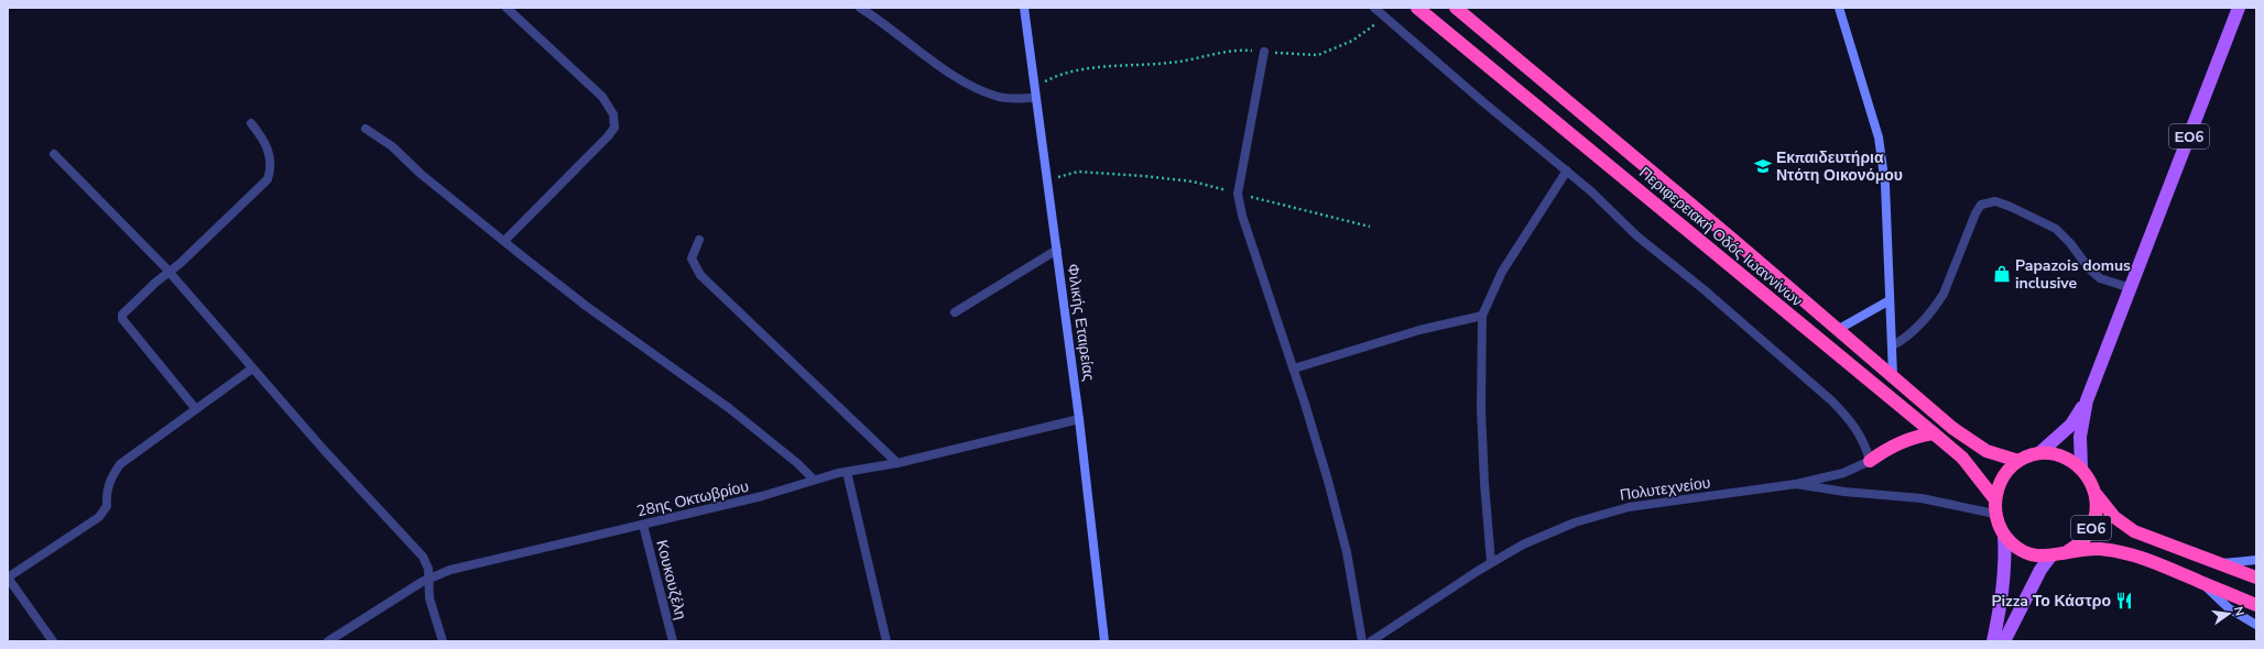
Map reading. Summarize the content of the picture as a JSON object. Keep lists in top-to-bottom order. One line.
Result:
{"streets":{"highway":["ΕΟ6","Περιφερειακή Οδός Ιωαννίνων"],"street":["Φιλικής Εταιρείας","Πολυτεχνείου","28ης Οκτωβρίου","Κουκουζέλη"]},"crossings":[["ΕΟ6","Περιφερειακή Οδός Ιωαννίνων"],["ΕΟ6","Πολυτεχνείου"],["Περιφερειακή Οδός Ιωαννίνων","Πολυτεχνείου"],["Φιλικής Εταιρείας","28ης Οκτωβρίου"],["28ης Οκτωβρίου","Κουκουζέλη"]],"places":{"school or university":["Εκπαιδευτήρια Ντότη Οικονόμου"],"shop":["Papazois domus inclusive"],"restaurant":["Pizza Το Κάστρο"]},"north":"right"}
